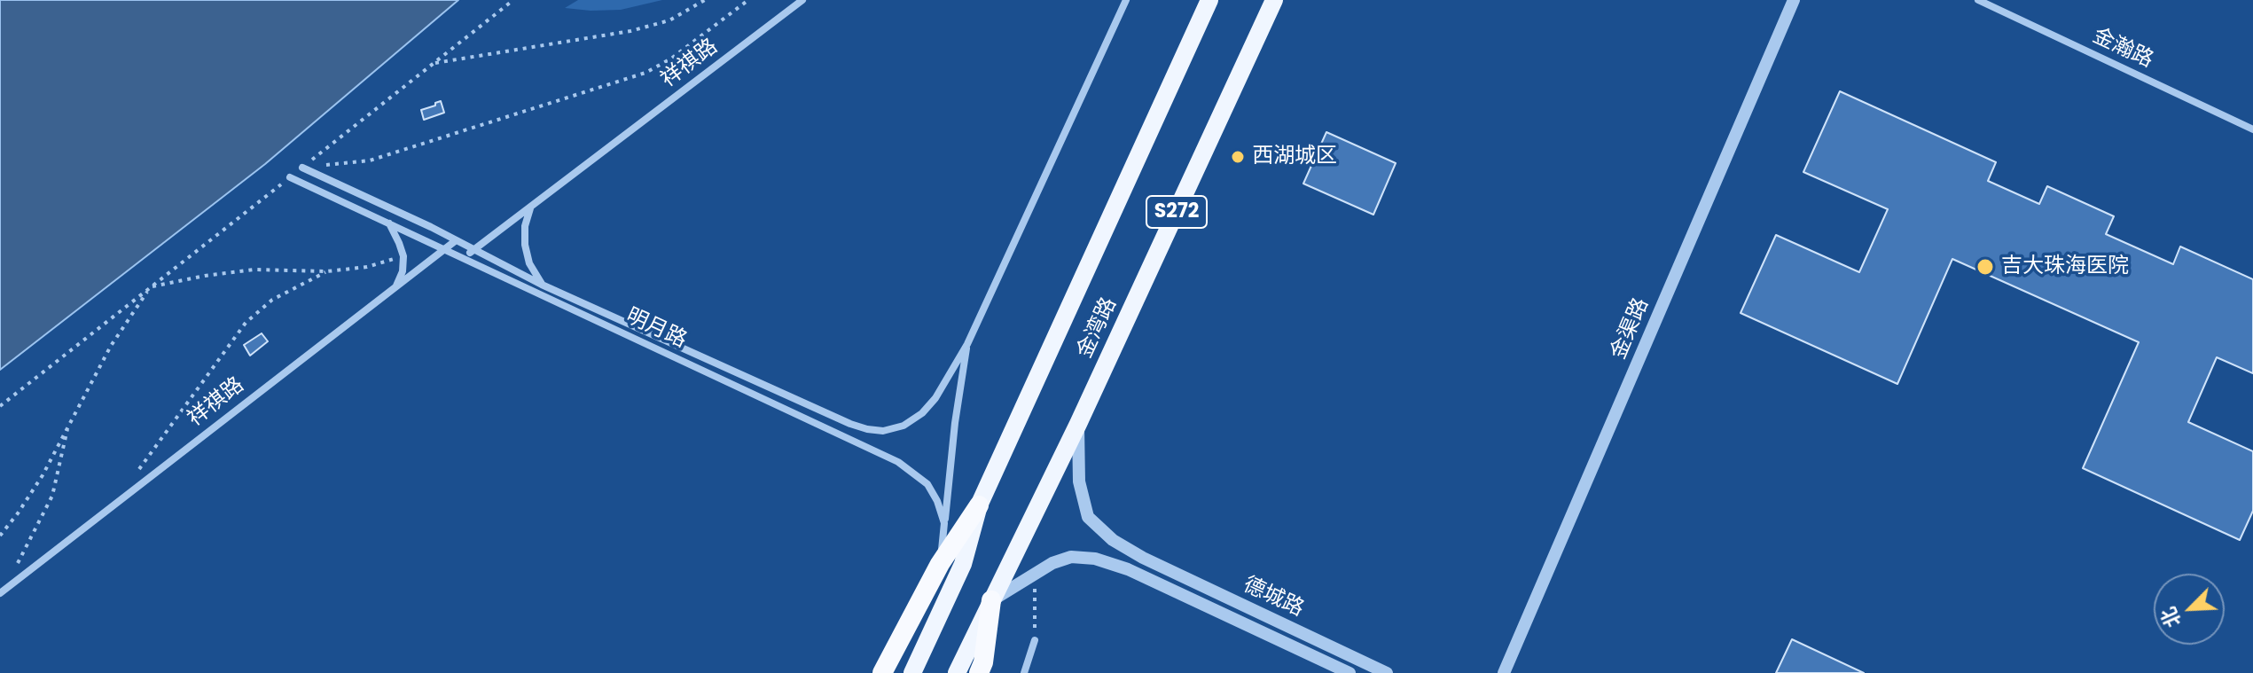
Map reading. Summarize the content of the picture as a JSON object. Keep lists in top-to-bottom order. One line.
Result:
{"streets":{"main road":["S272","金湾路"],"street":["金瀚路","祥祺路","明月路","金渠路","德城路"]},"crossings":[["祥祺路","明月路"],["金湾路","德城路"]],"places":["西湖城区","吉大珠海医院"],"north":"bottom left"}
